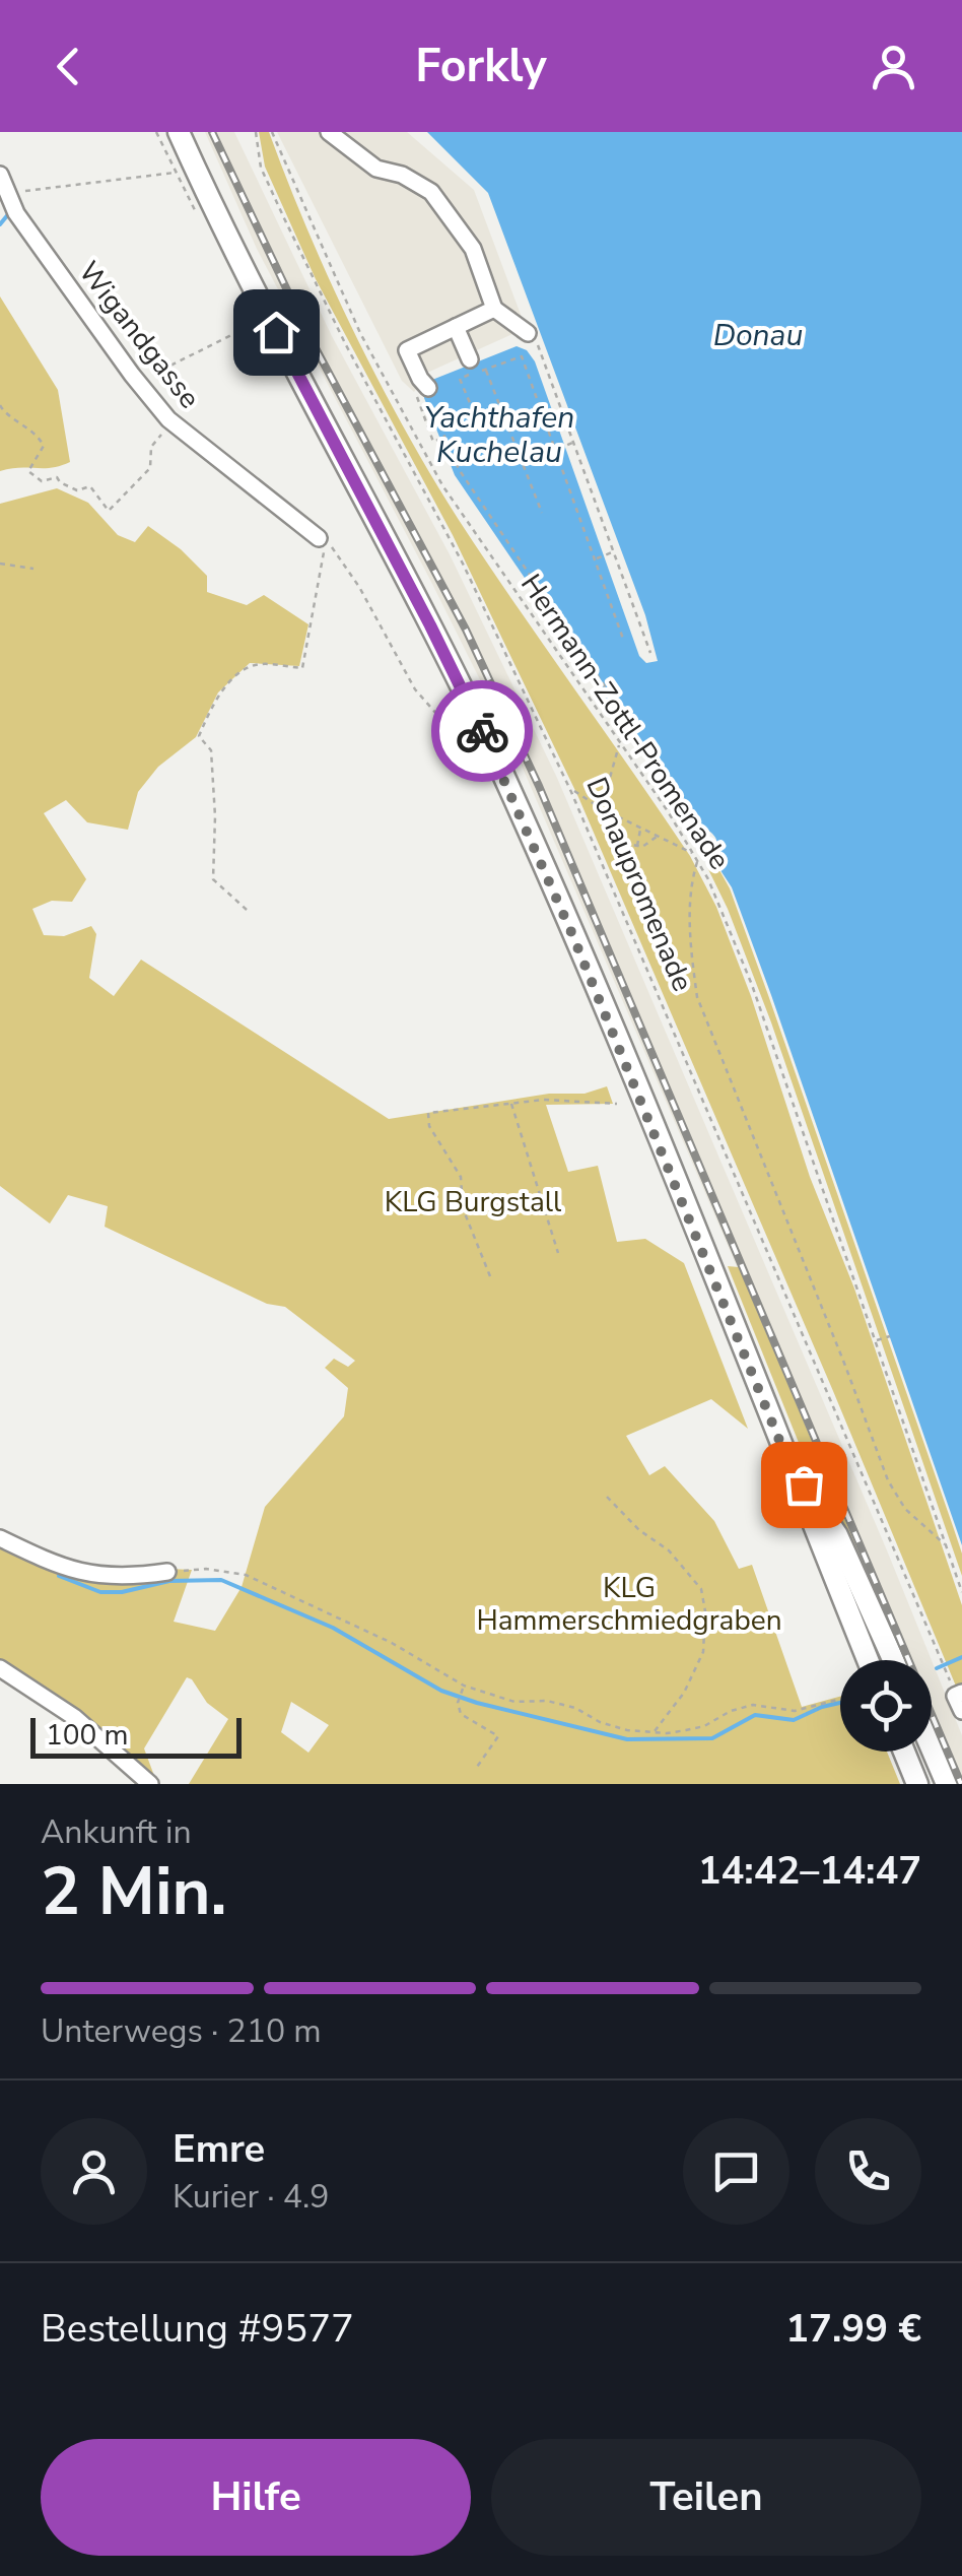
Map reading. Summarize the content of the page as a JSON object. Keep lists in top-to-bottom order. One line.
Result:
{"streets":{"street":["Wigandgasse"],"path":["Hermann-Zottl-Promenade","Donaupromenade"]},"water":["Donau","Yachthafen Kuchelau"],"parks":["KLG Burgstall","KLG Hammerschmiedgraben"],"scale_bar":"100 m","page":{"header":"Forkly","scale":"100 m","heading":["2 Min.","Ankunft in","14:42–14:47"],"panel":["Emre","Kurier · 4.9","Bestellung #9577","17.99 €"],"bar":"Unterwegs · 210 m","buttons":["Hilfe","Teilen"]}}
